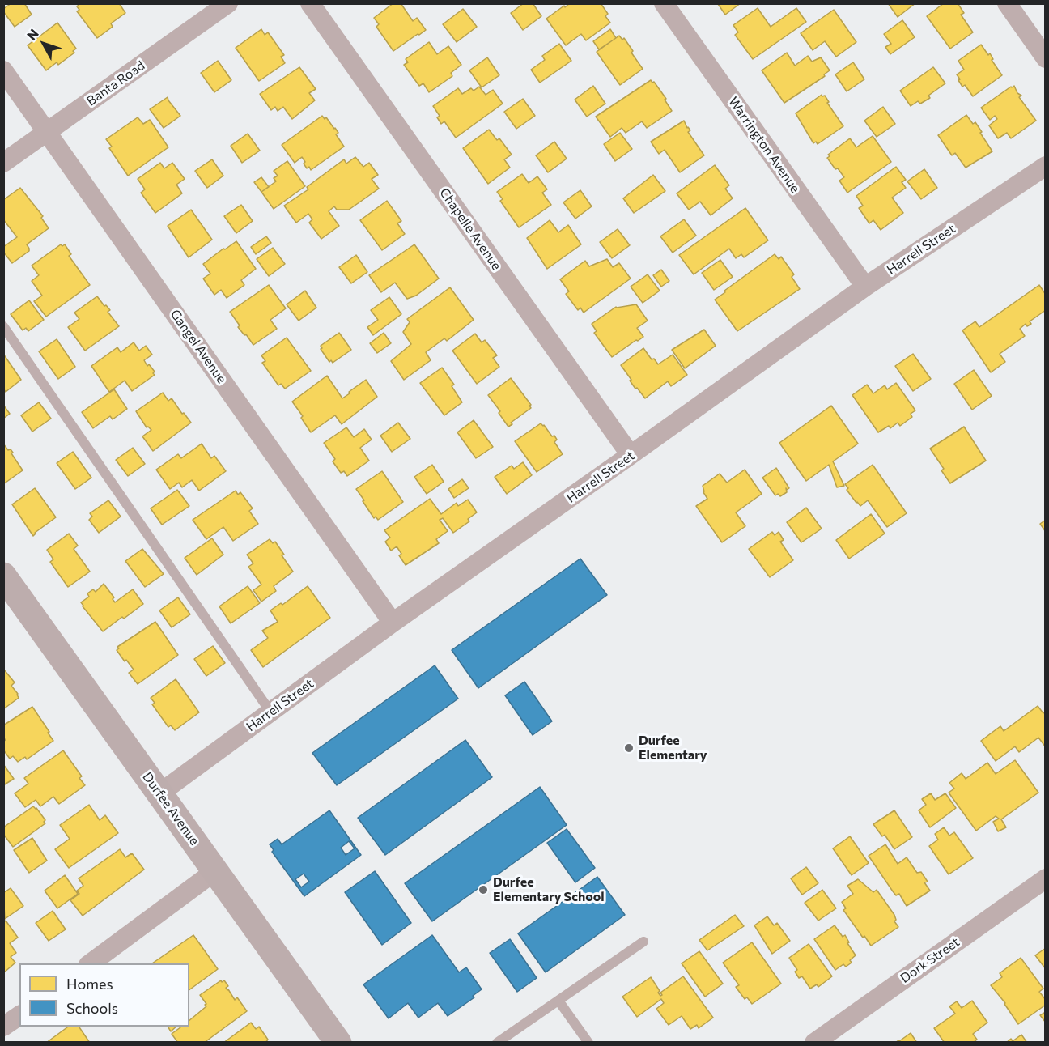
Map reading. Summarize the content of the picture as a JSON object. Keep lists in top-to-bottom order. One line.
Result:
{"streets":{"street":["Banta Road","Warrington Avenue","Chapelle Avenue","Harrell Street","Gangel Avenue","Durfee Avenue","Dork Street"]},"crossings":[["Banta Road","Gangel Avenue"],["Warrington Avenue","Harrell Street"],["Chapelle Avenue","Harrell Street"],["Harrell Street","Gangel Avenue"],["Harrell Street","Durfee Avenue"]],"places":["Durfee Elementary","Durfee Elementary School"],"legend":["Homes","Schools"],"north":"top left"}
